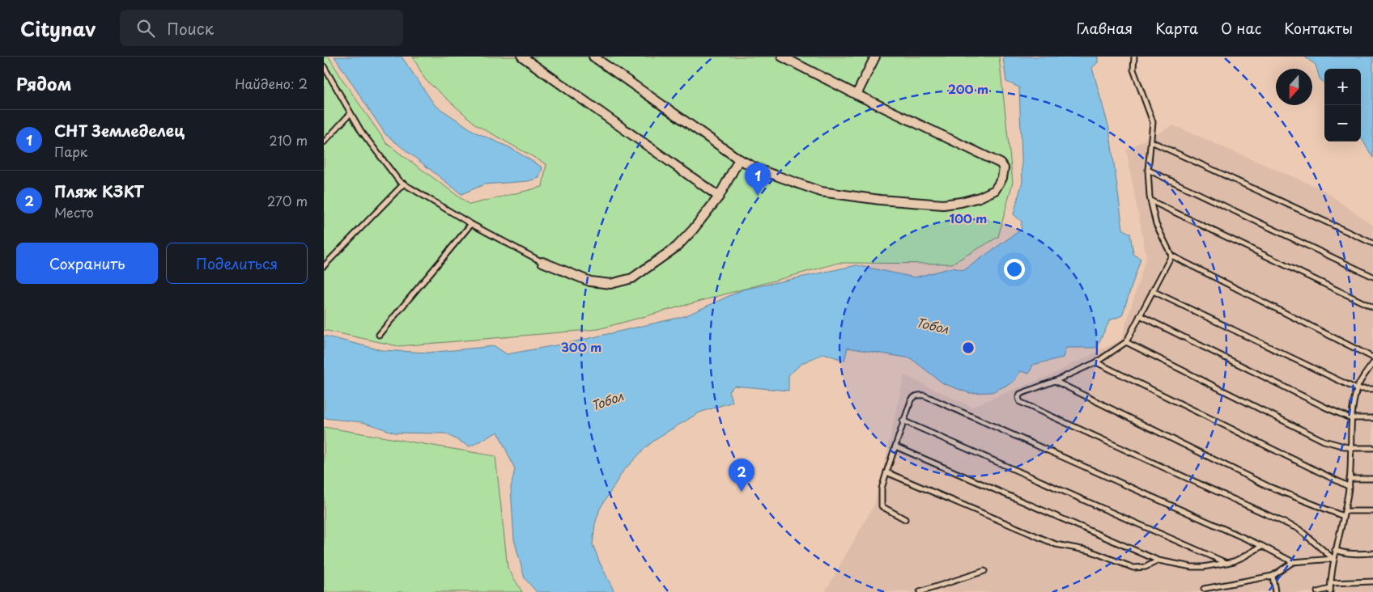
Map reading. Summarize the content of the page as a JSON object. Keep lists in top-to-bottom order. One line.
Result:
{"water":["Тобол"],"north":"bottom","page":{"header":"Citynav","search":"Поиск","nav":["Главная","Карта","О нас","Контакты"],"heading":["Рядом","Найдено: 2"],"map_buttons":["+","−"],"list":[{"mark":"1","name":"СНТ Земледелец","note":"Парк","value":"210 m"},{"mark":"2","name":"Пляж КЗКТ","note":"Место","value":"270 m"}],"pins":["1","2"],"buttons":["Сохранить","Поделиться"]},"rings":["200 m","100 m","300 m"]}
